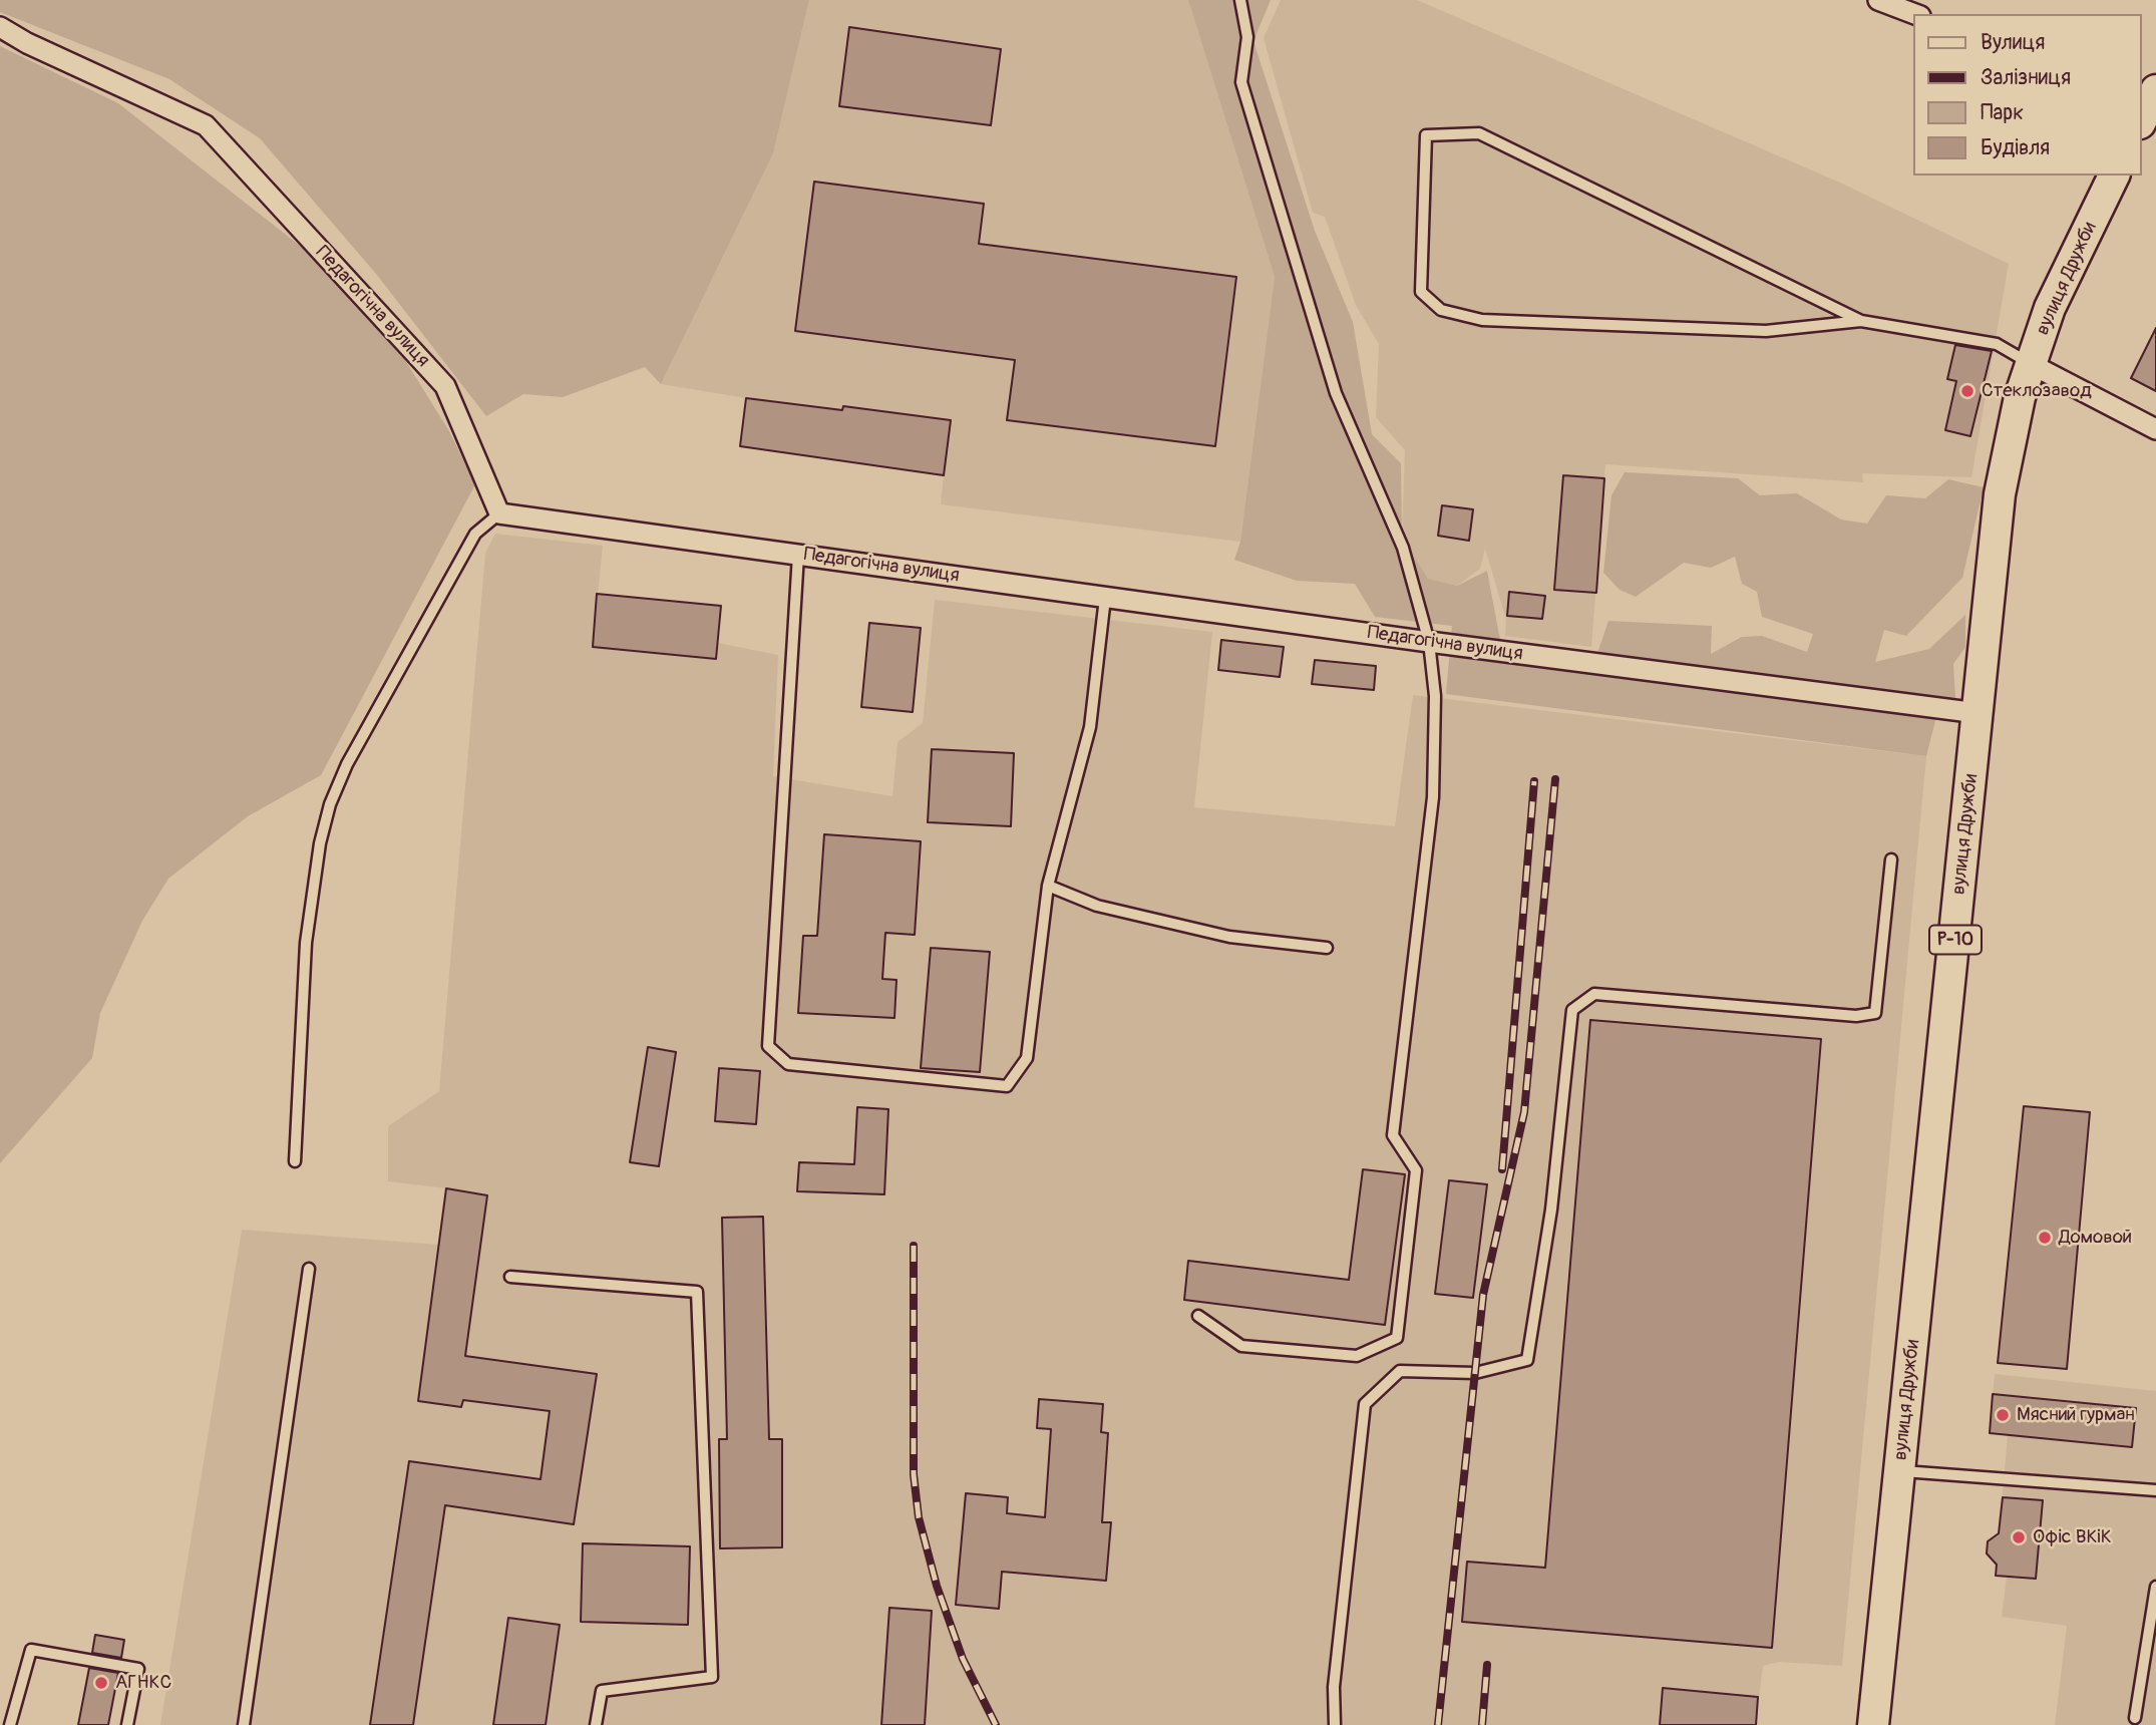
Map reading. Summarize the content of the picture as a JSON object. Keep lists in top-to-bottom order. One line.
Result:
{"streets":{"main road":["вулиця Дружби","Р-10"],"street":["Педагогічна вулиця"]},"crossings":[["вулиця Дружби","Педагогічна вулиця"]],"places":["Стеклозавод","Домовой","Мясний гурман","Офіс ВКіК","АГНКС"],"legend":["Вулиця","Залізниця","Парк","Будівля"]}
